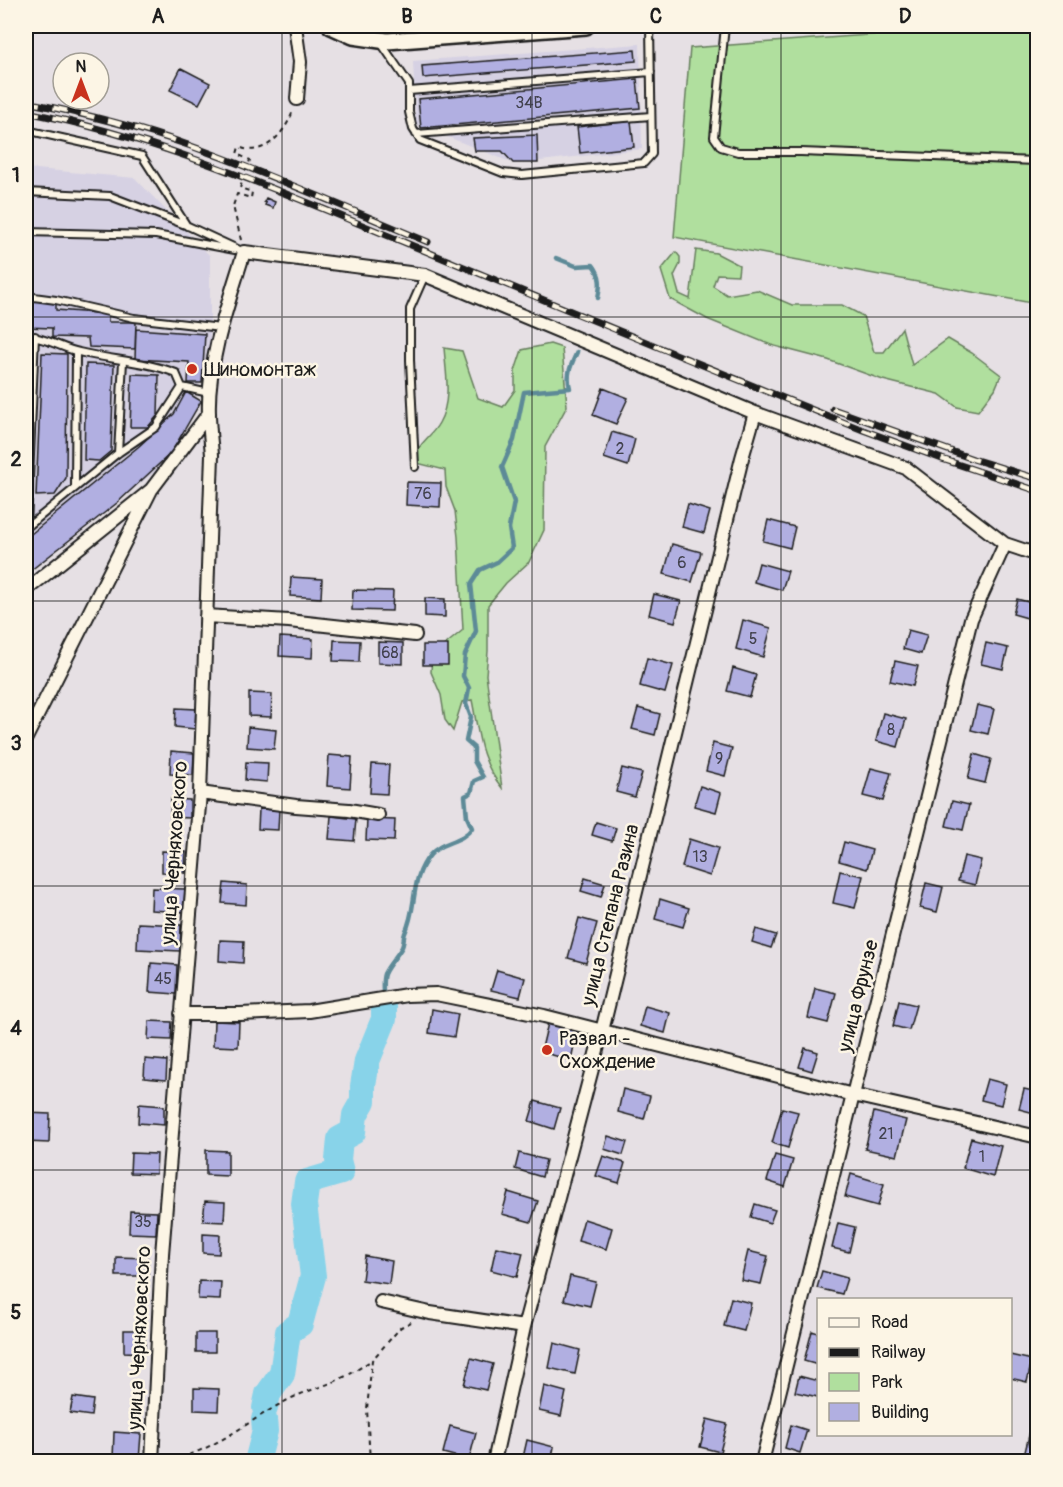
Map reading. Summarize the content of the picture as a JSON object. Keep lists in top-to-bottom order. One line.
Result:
{"streets":{"street":["улица Черняховского","улица Степана Разина","улица Фрунзе"]},"places":["Шиномонтаж","Развал - Схождение"],"house_numbers":["34В","2","76","6","5","68","8","9","13","45","21","1","35"],"legend":["Road","Railway","Park","Building"],"north":"top","grid":{"columns":["A","B","C","D"],"rows":["1","2","3","4","5"]}}
